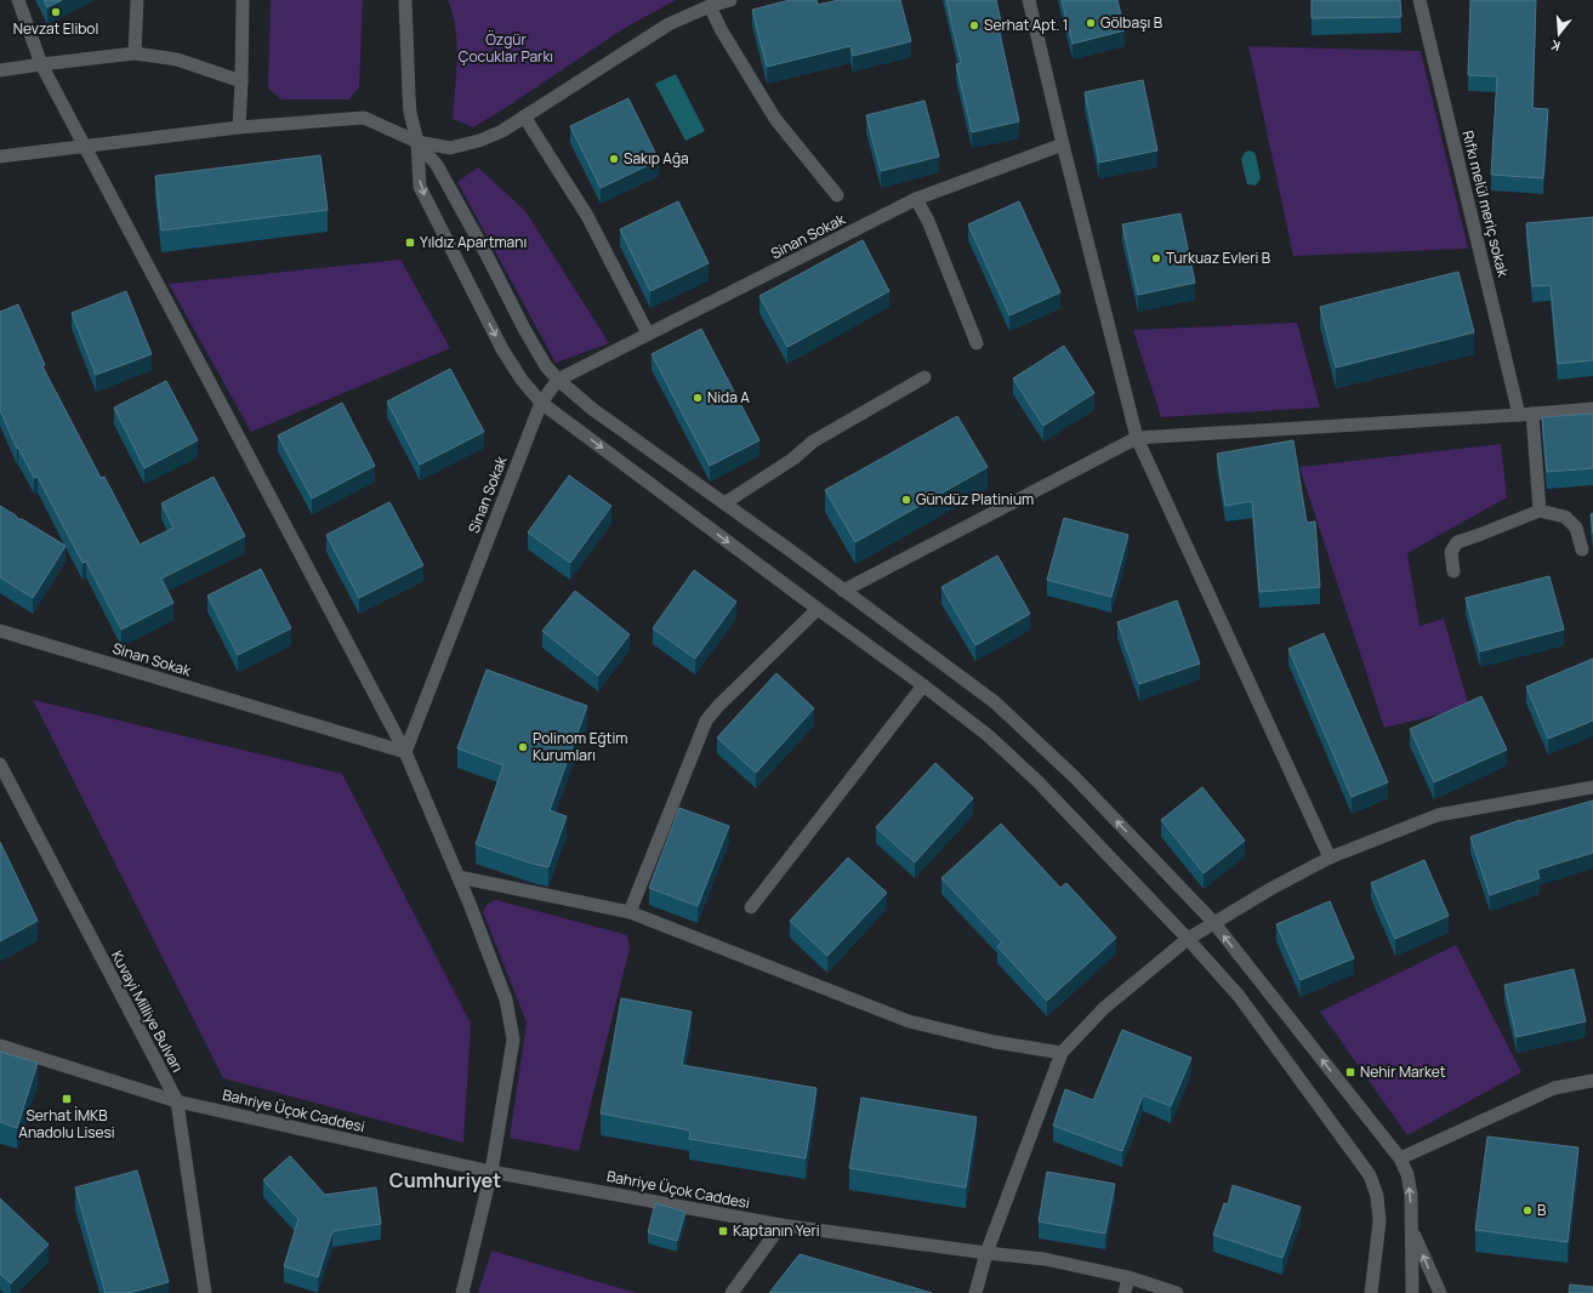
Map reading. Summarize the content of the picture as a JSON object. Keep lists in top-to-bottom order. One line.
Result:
{"streets":{"street":["Rıfkı melül meriç sokak","Sinan Sokak","Kuvayi Milliye Bulvarı","Bahriye Üçok Caddesi"]},"crossings":[["Kuvayi Milliye Bulvarı","Bahriye Üçok Caddesi"]],"districts":["Cumhuriyet"],"parks":["Özgür Çocuklar Parkı"],"places":{"other":["Nevzat Elibol","Gölbaşı B","Serhat Apt. 1","Sakıp Ağa","Turkuaz Evleri B","Nida A","Gündüz Platinium","Polinom Eğtim Kurumları","B"],"transit":["Yıldız Apartmanı","Nehir Market","Serhat İMKB Anadolu Lisesi","Kaptanın Yeri"]},"north":"bottom"}
